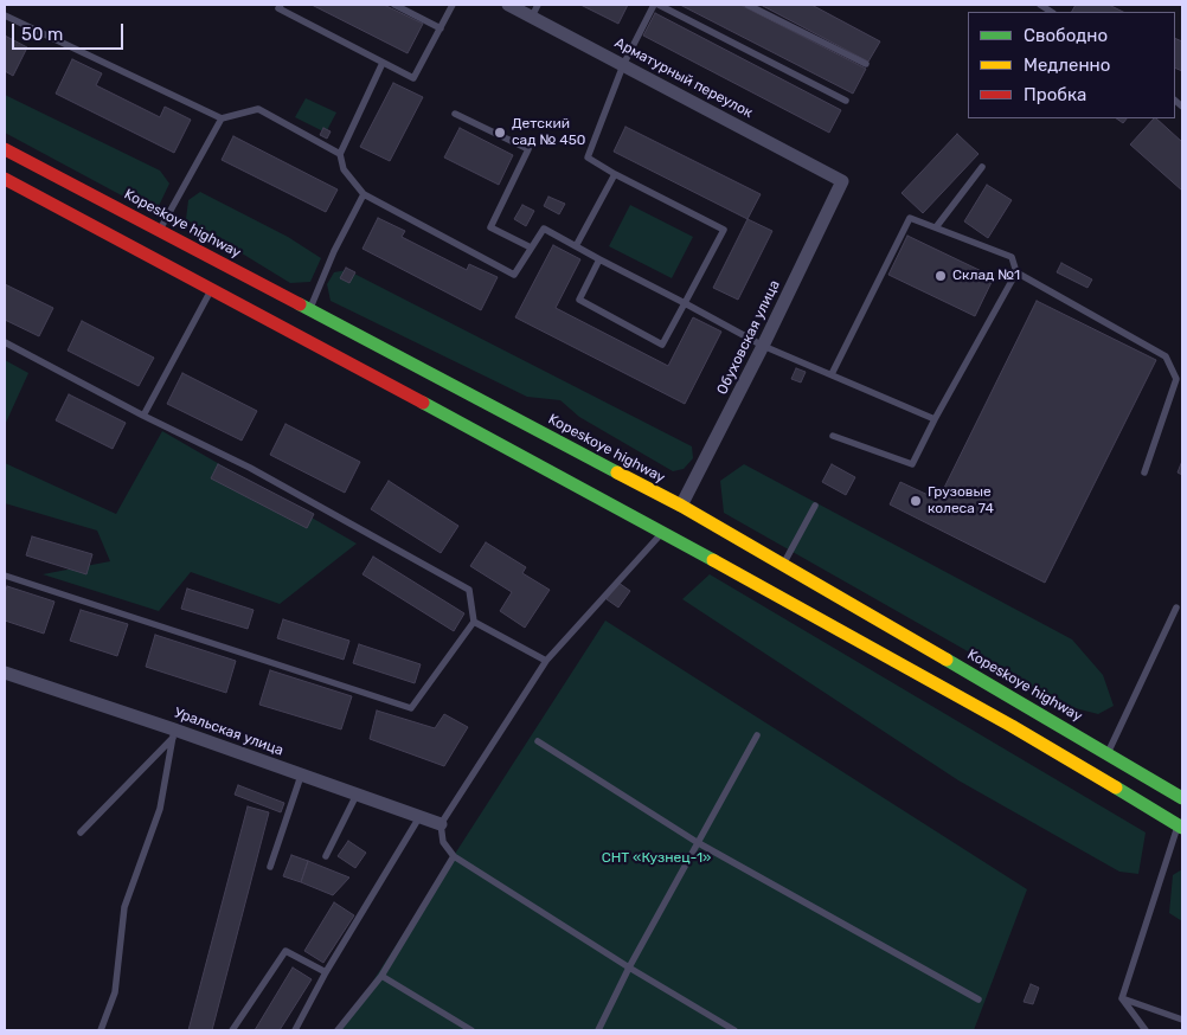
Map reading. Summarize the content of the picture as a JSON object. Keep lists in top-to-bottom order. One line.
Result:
{"streets":{"main road":["Kopeskoye highway"],"street":["Арматурный переулок","Обуховская улица","Уральская улица"]},"crossings":[["Арматурный переулок","Обуховская улица"],["Kopeskoye highway","Обуховская улица"]],"parks":["СНТ «Кузнец-1»"],"places":["Детский сад № 450","Склад №1","Грузовые колеса 74"],"legend":["Свободно","Медленно","Пробка"],"scale_bar":"50 m"}
